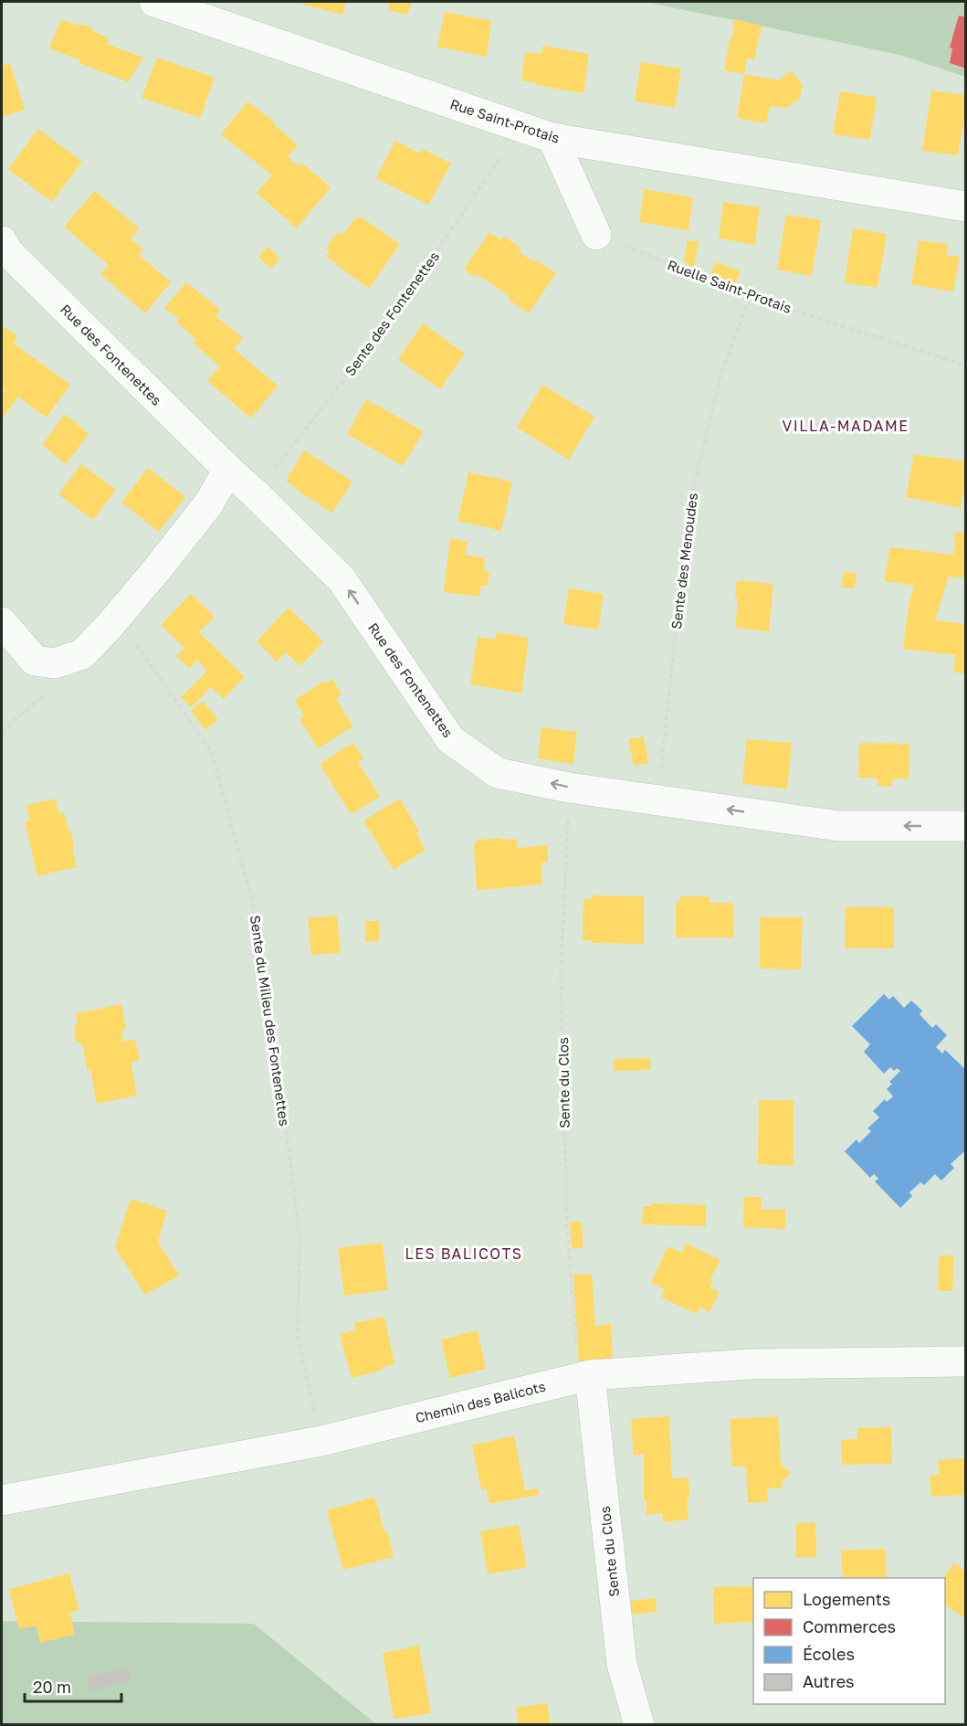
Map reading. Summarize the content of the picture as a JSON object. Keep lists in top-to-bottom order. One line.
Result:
{"streets":{"street":["Rue Saint-Protais","Rue des Fontenettes","Sente du Clos","Chemin des Balicots"],"path":["Ruelle Saint-Protais","Sente des Fontenettes","Sente des Menoudes","Sente du Milieu des Fontenettes"]},"crossings":[["Rue Saint-Protais","Sente des Fontenettes"],["Ruelle Saint-Protais","Sente des Menoudes"],["Sente des Fontenettes","Rue des Fontenettes"],["Rue des Fontenettes","Sente des Menoudes"],["Rue des Fontenettes","Sente du Clos"],["Sente du Milieu des Fontenettes","Chemin des Balicots"],["Sente du Clos","Chemin des Balicots"]],"one_way":["Rue des Fontenettes"],"districts":["VILLA-MADAME","LES BALICOTS"],"legend":["Logements","Commerces","Écoles","Autres"],"scale_bar":"20 m"}
